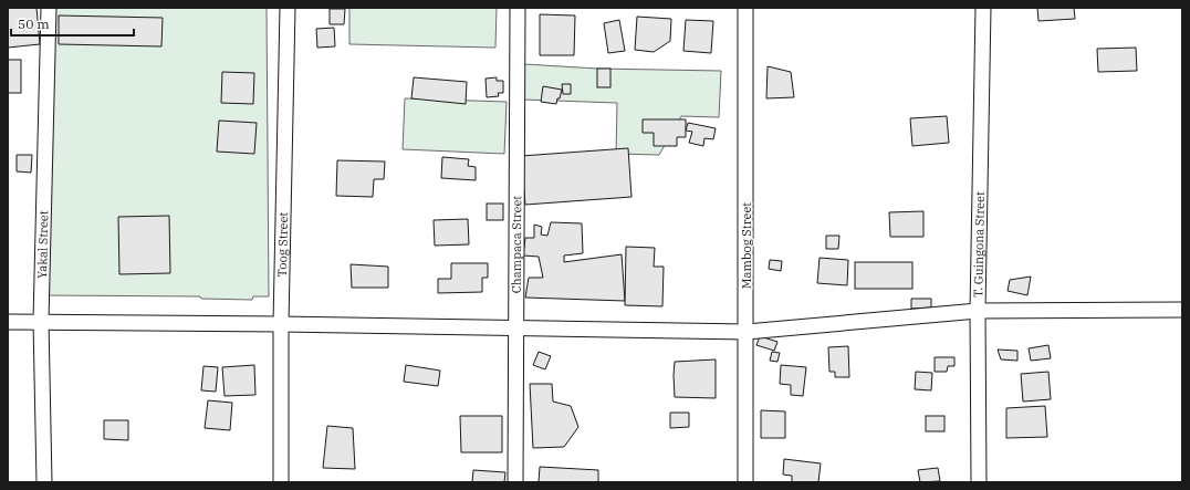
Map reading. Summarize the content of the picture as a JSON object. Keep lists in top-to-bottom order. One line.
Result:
{"streets":{"street":["Yakal Street","Toog Street","T. Guingona Street","Champaca Street","Mambog Street"]},"scale_bar":"50 m"}
